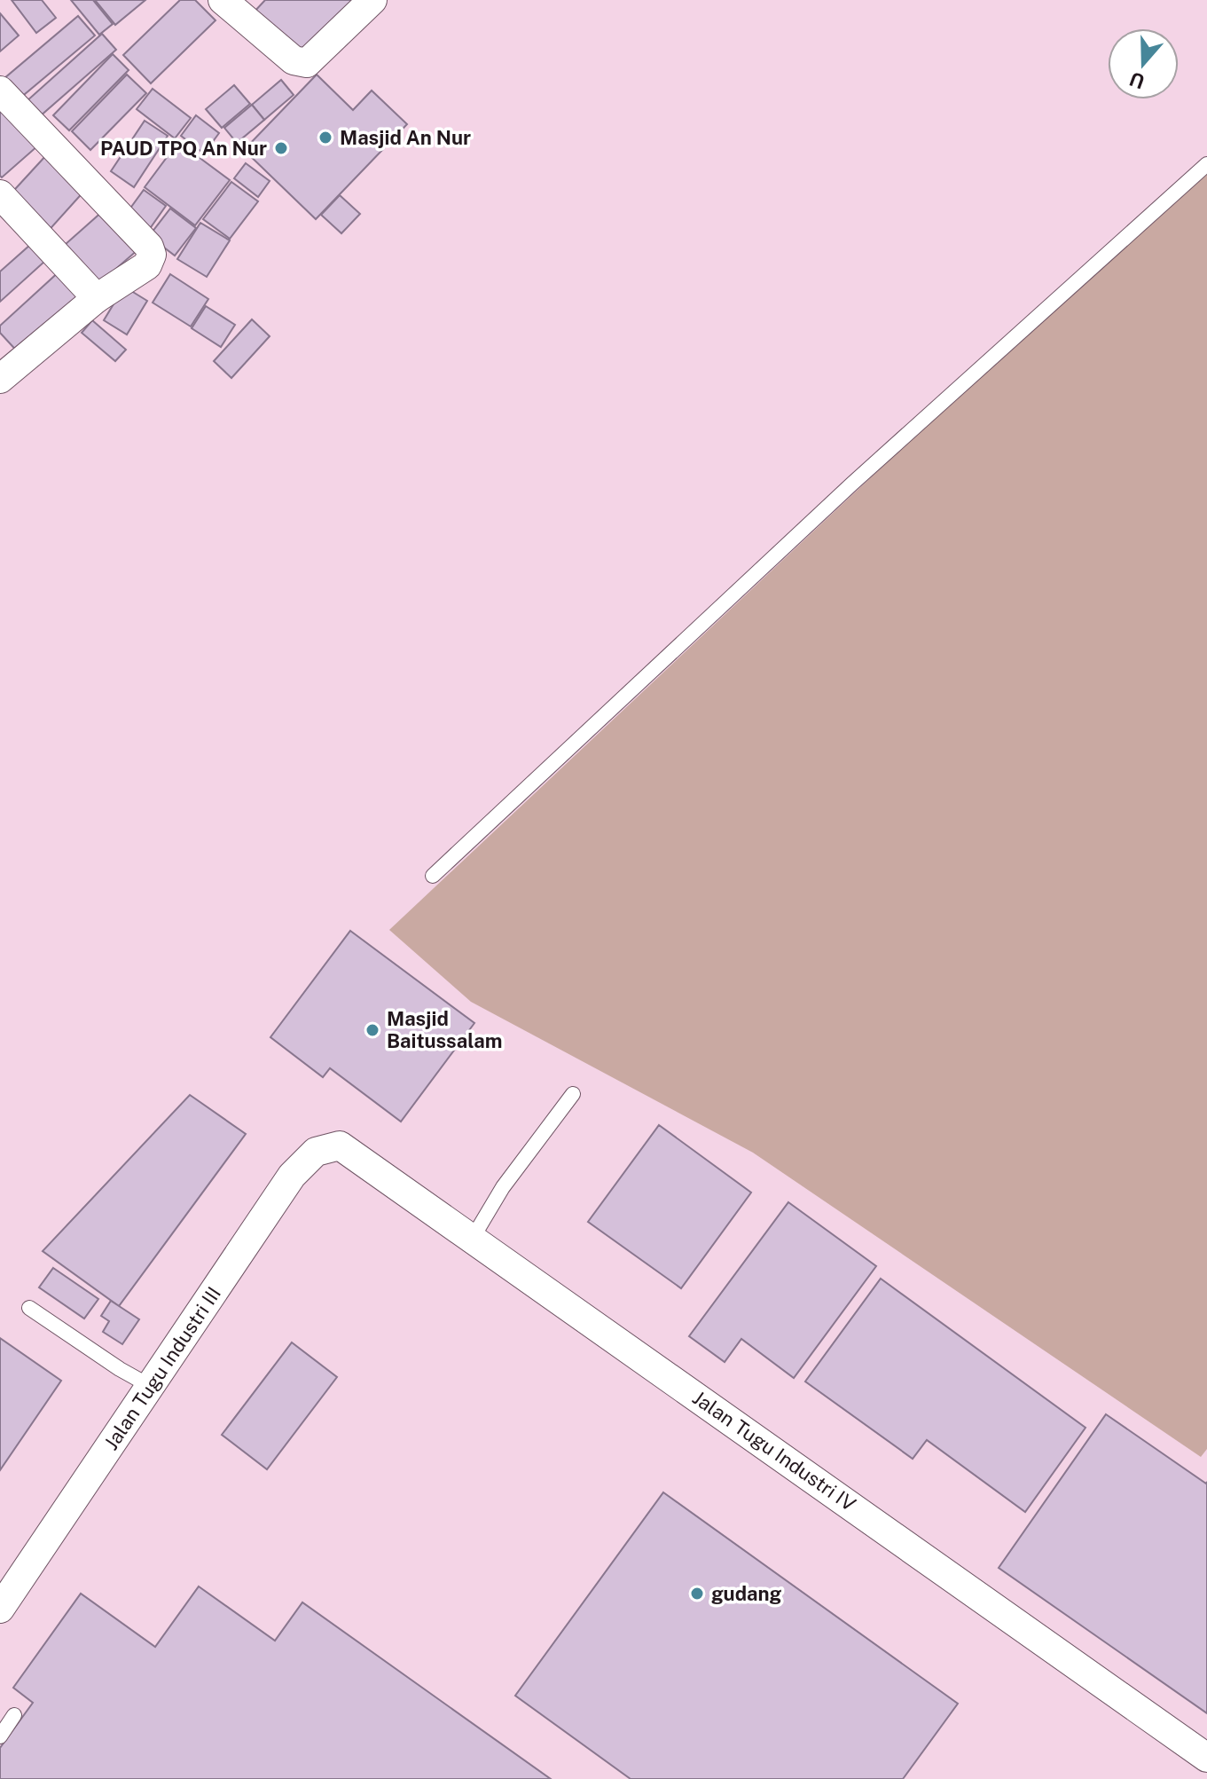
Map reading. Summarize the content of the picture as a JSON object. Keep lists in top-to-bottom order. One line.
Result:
{"streets":{"street":["Jalan Tugu Industri III","Jalan Tugu Industri IV"]},"crossings":[["Jalan Tugu Industri III","Jalan Tugu Industri IV"]],"places":["Masjid An Nur","PAUD TPQ An Nur","Masjid Baitussalam","gudang"],"north":"bottom"}
